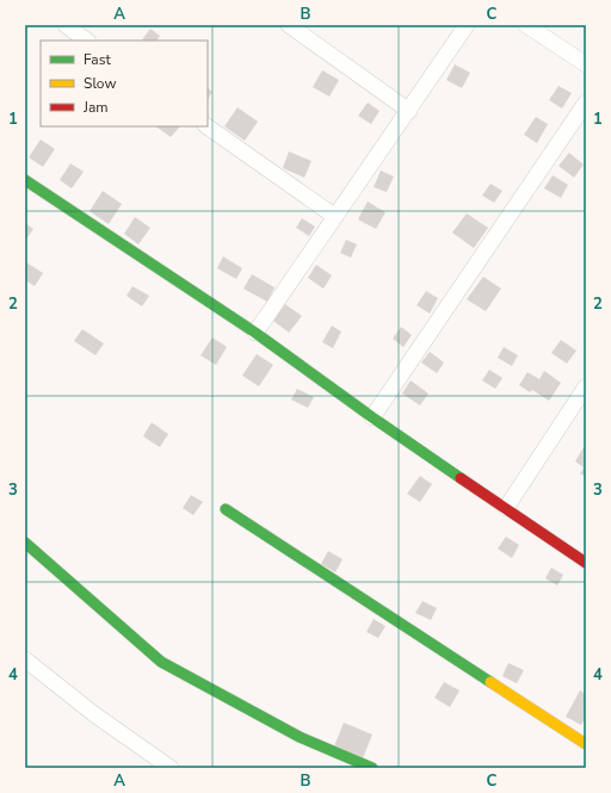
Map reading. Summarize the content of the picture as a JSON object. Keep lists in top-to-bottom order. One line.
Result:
{"legend":["Fast","Slow","Jam"],"grid":{"columns":["A","B","C"],"rows":["1","2","3","4"]}}
